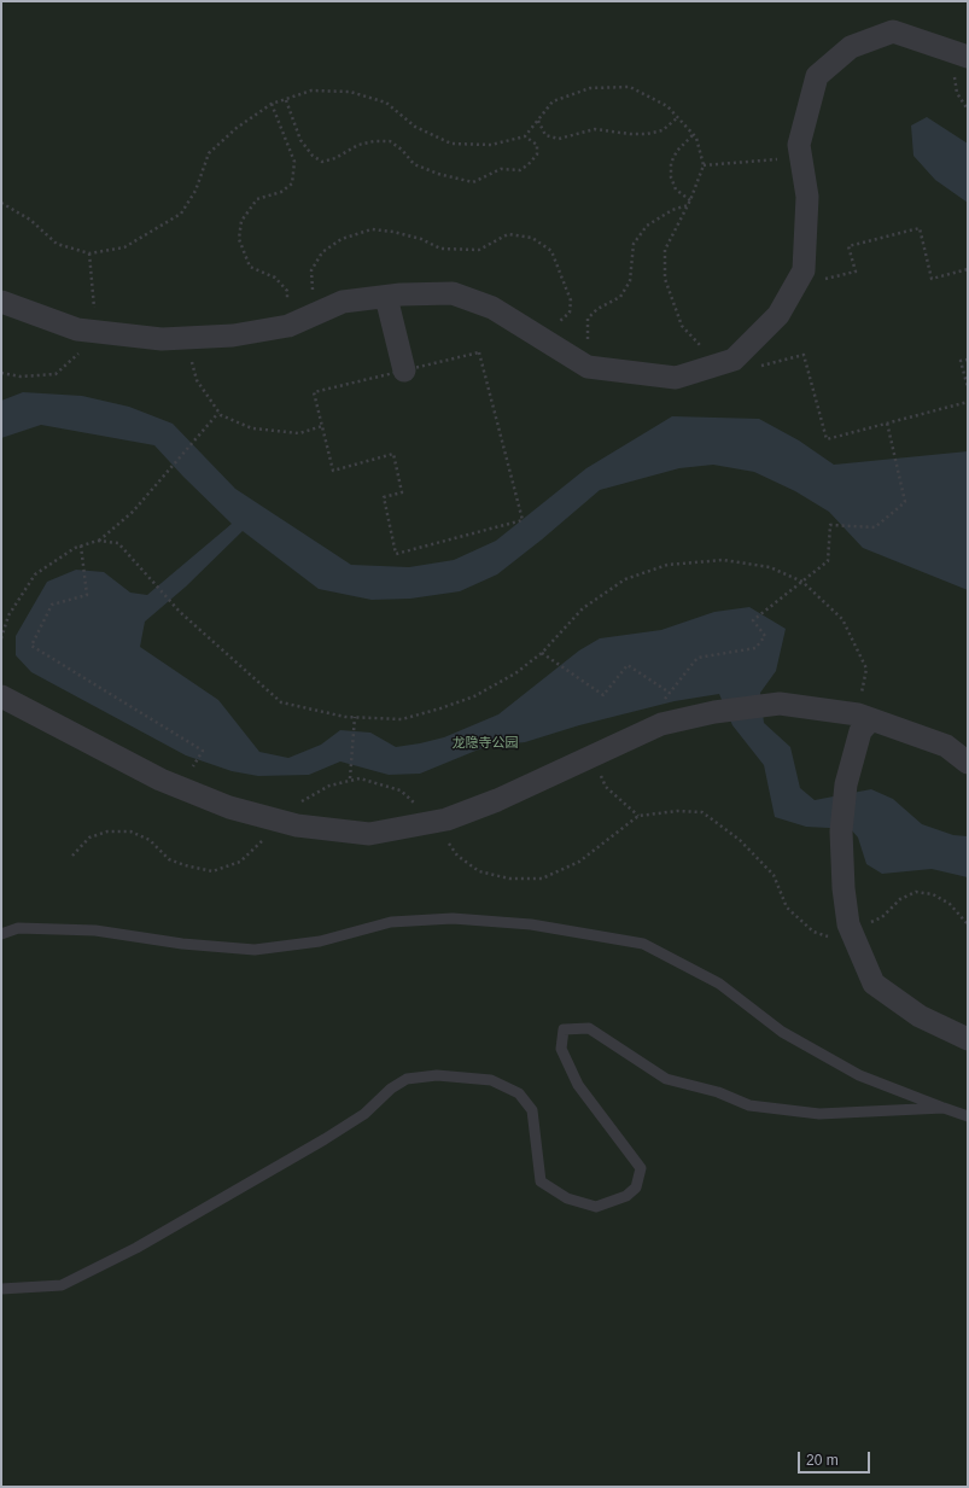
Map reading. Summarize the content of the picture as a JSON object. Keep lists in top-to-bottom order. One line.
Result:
{"parks":["龙隐寺公园"],"scale_bar":"20 m"}
